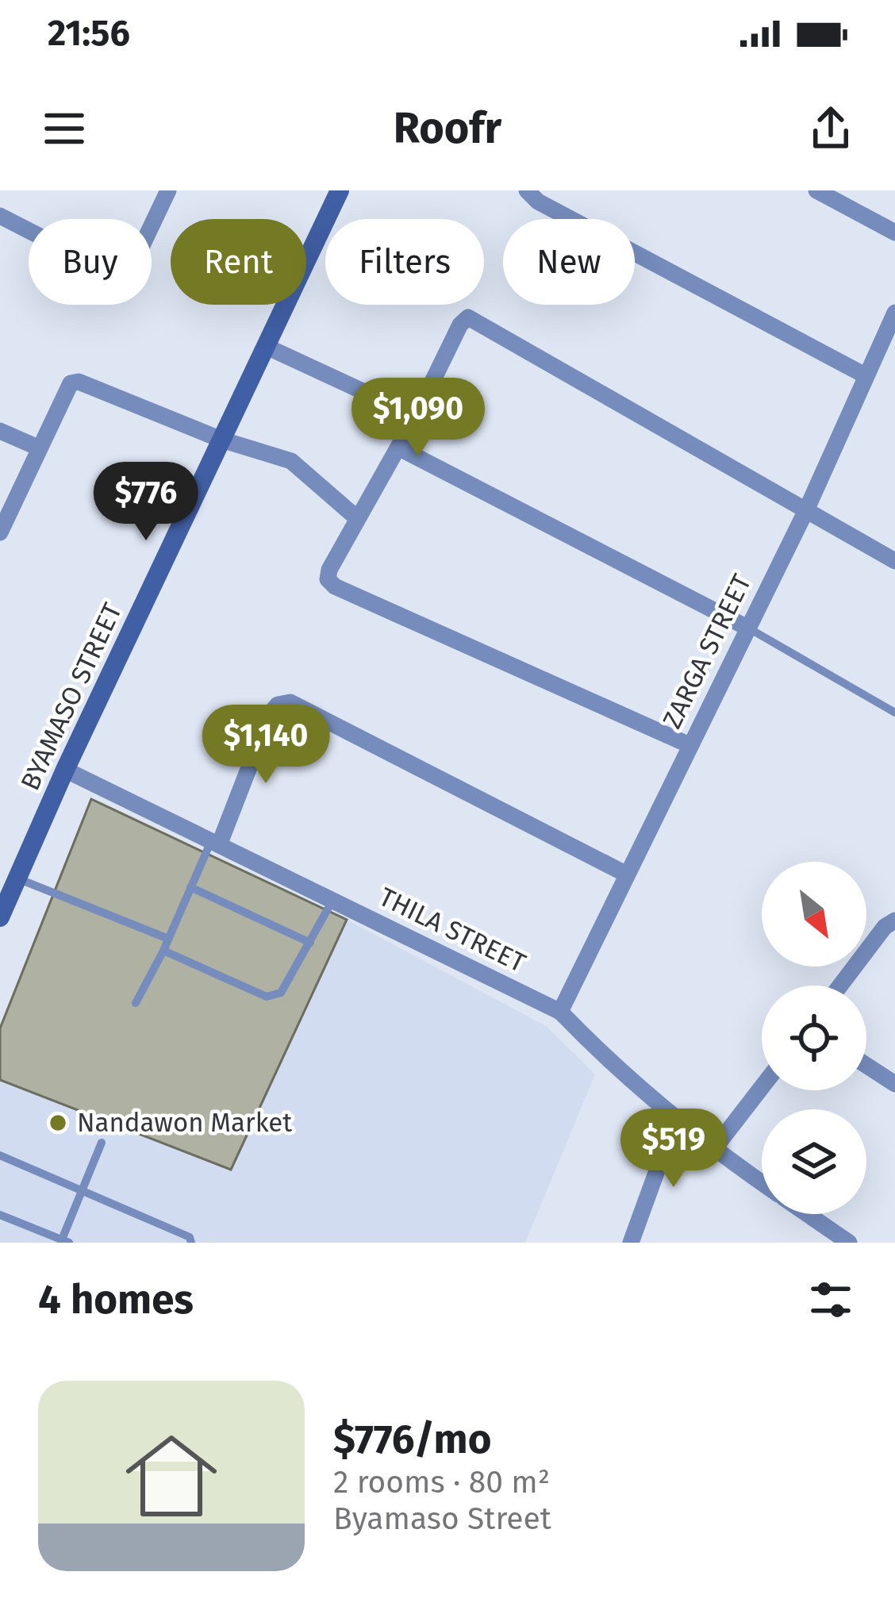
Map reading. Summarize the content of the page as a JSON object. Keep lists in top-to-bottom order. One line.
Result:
{"streets":{"main road":["BYAMASO STREET"],"street":["ZARGA STREET","THILA STREET"]},"crossings":[["ZARGA STREET","THILA STREET"],["BYAMASO STREET","THILA STREET"]],"places":["Nandawon Market"],"north":"bottom right","page":{"status":"21:56","header":"Roofr","chip":["Buy","Rent","Filters","New"],"price":["$1,090","$776","$1,140","$519"],"heading":"4 homes","list":[{"name":"$776/mo","note":"2 rooms · 80 m² · Byamaso Street"}]}}
